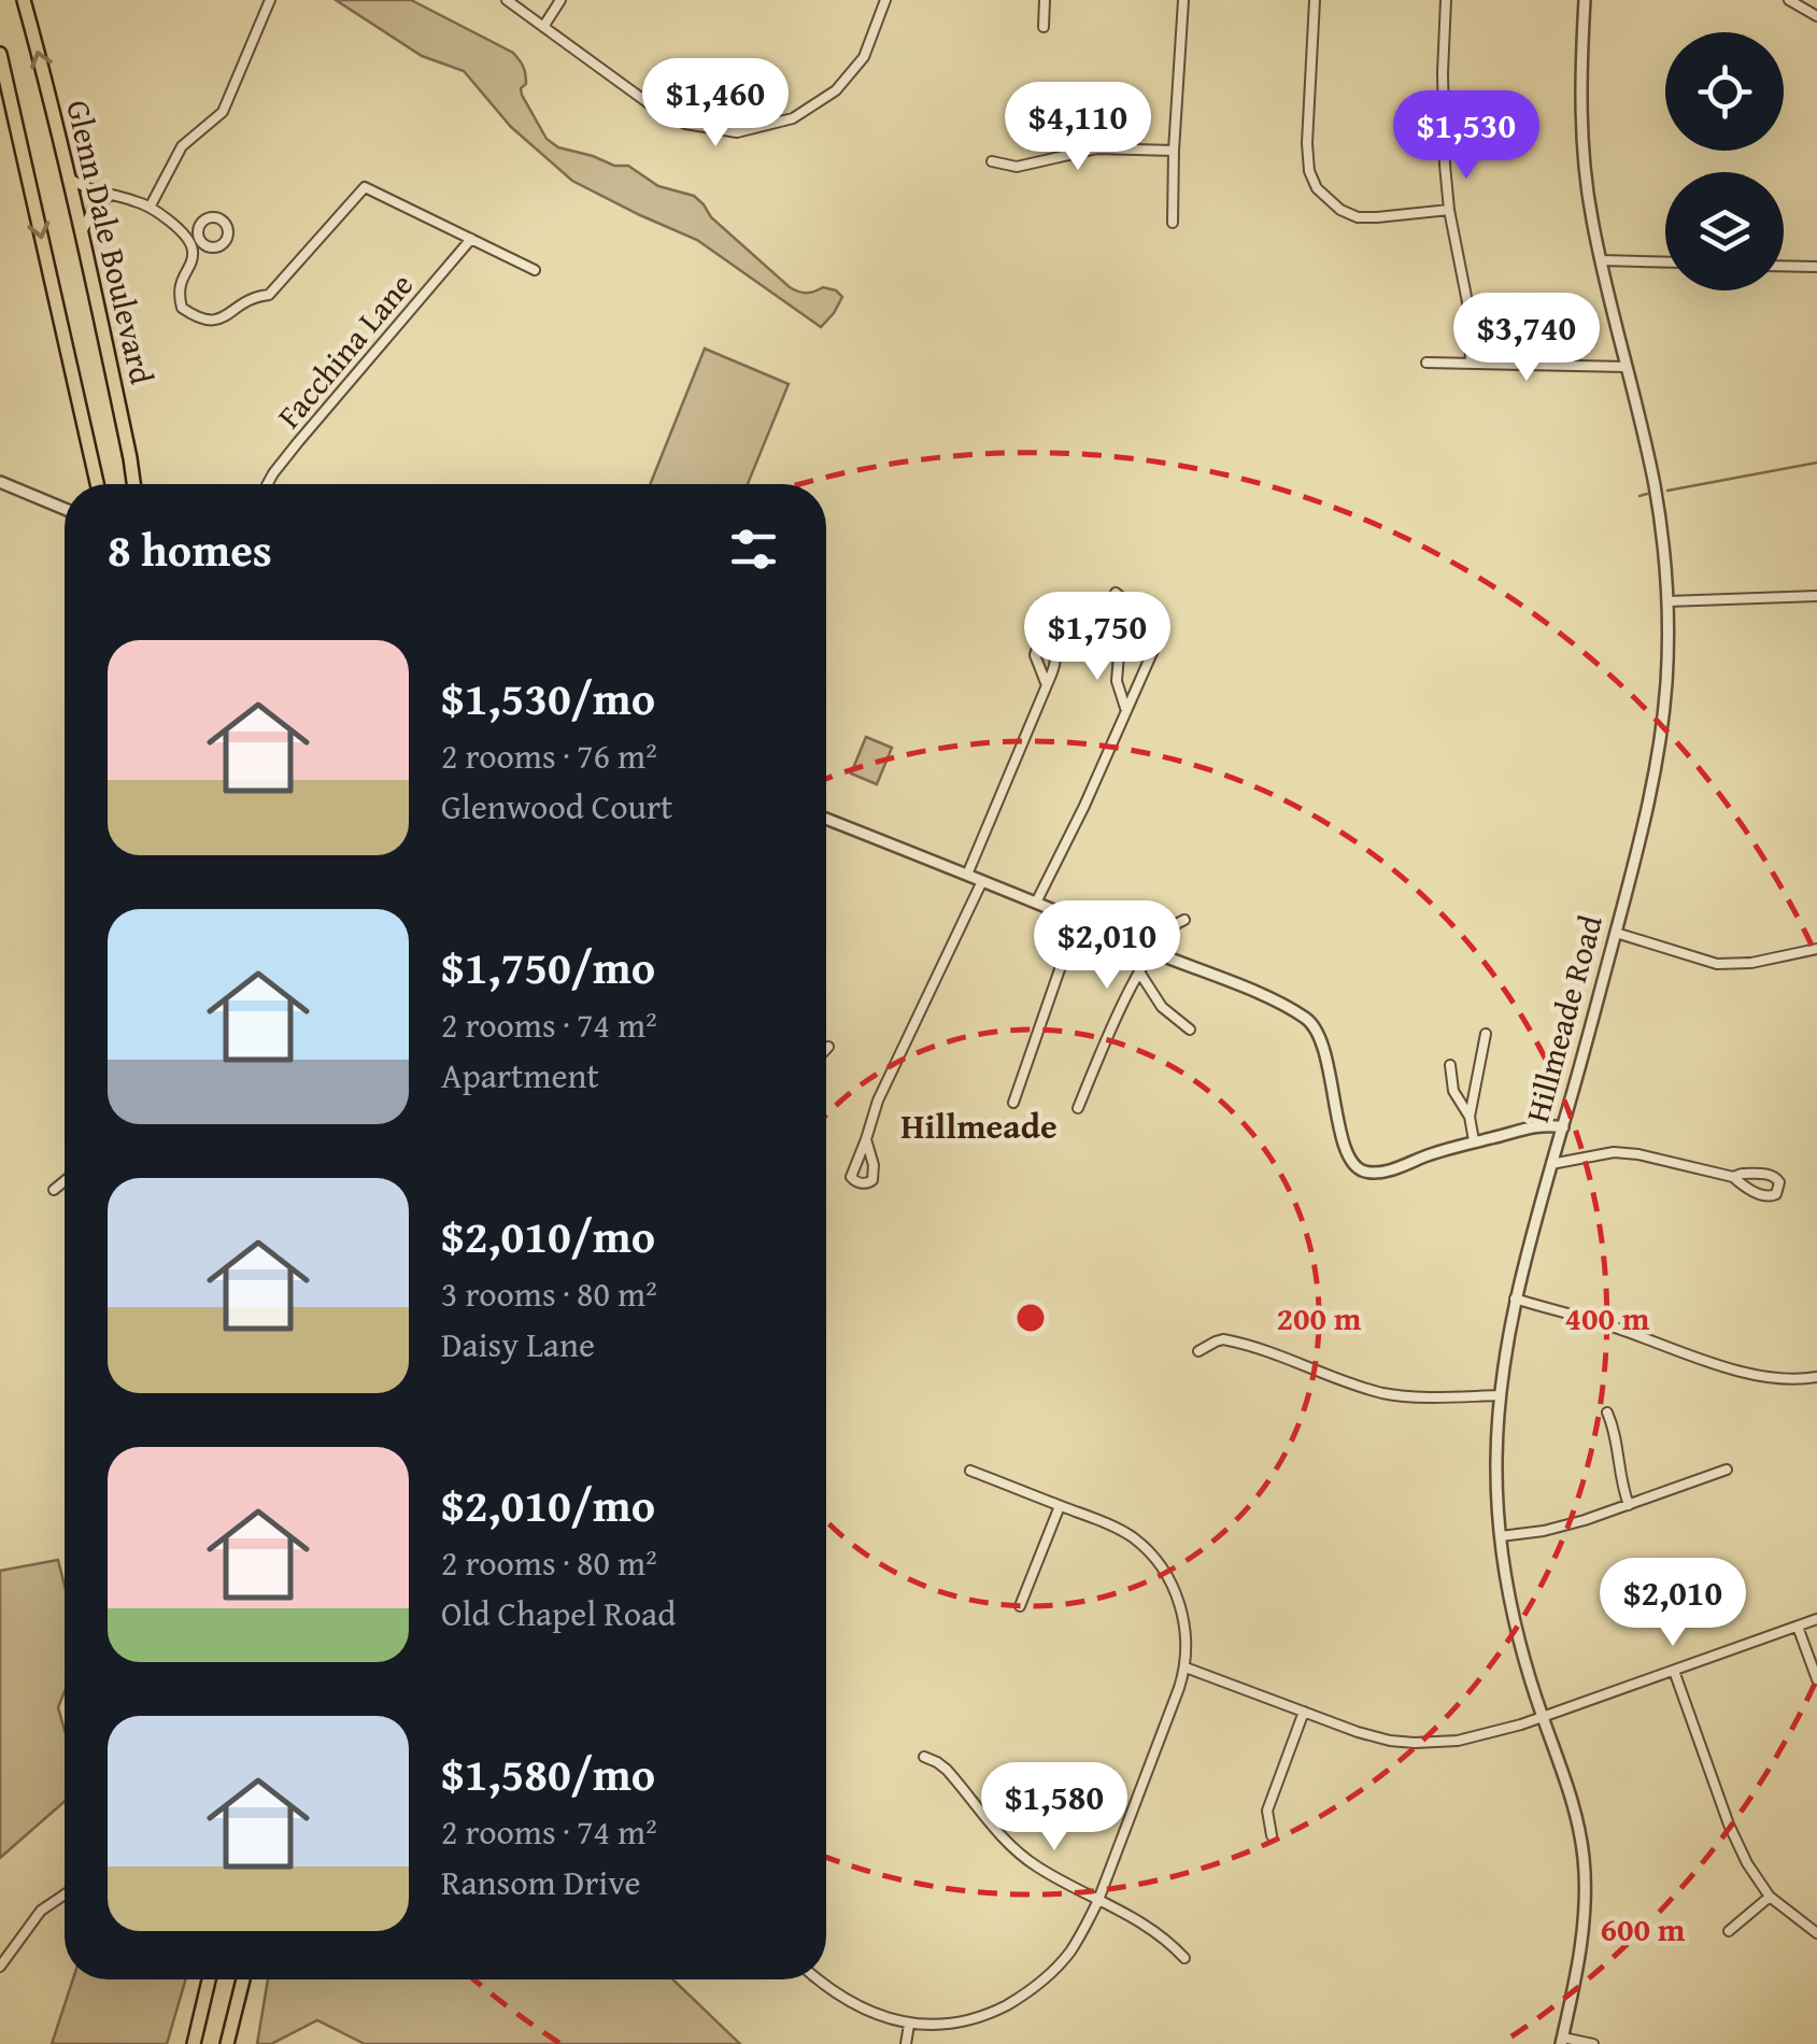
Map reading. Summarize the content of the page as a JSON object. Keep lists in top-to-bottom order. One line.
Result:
{"streets":{"main road":["Glenn Dale Boulevard"],"street":["Facchina Lane","Hillmeade Road"]},"districts":["Hillmeade"],"page":{"price":["$1,460","$4,110","$1,530","$3,740","$1,750","$2,010","$2,010","$1,580"],"heading":"8 homes","list":[{"name":"$1,530/mo","note":"2 rooms · 76 m² · Glenwood Court"},{"name":"$1,750/mo","note":"2 rooms · 74 m² · Apartment"},{"name":"$2,010/mo","note":"3 rooms · 80 m² · Daisy Lane"},{"name":"$2,010/mo","note":"2 rooms · 80 m² · Old Chapel Road"},{"name":"$1,580/mo","note":"2 rooms · 74 m² · Ransom Drive"}]},"rings":["200 m","400 m","600 m"]}
